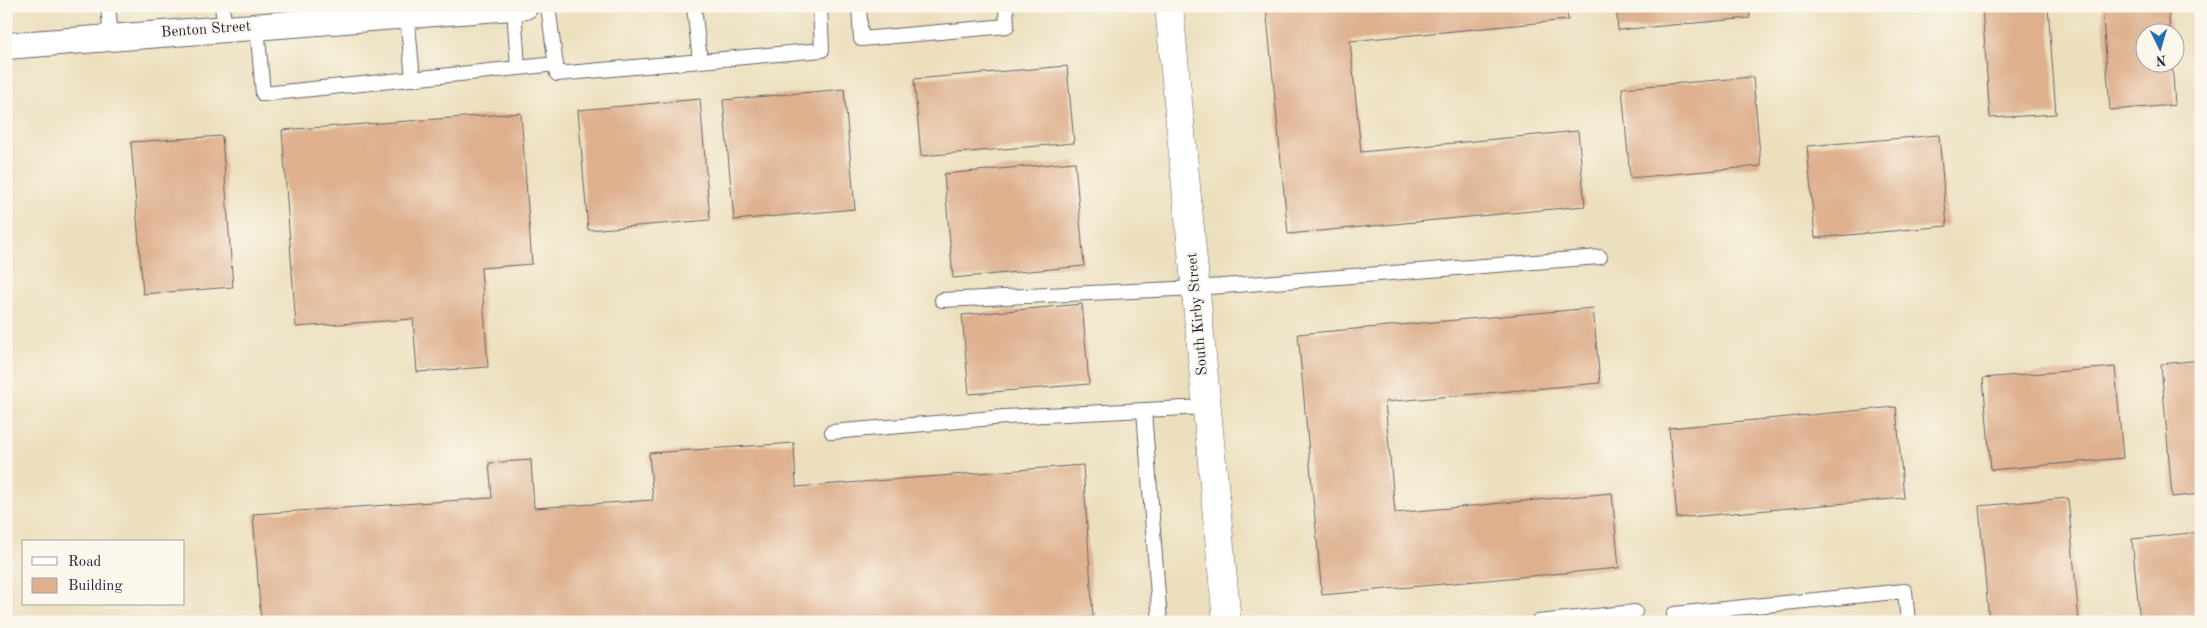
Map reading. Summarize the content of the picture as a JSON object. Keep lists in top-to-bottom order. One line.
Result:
{"streets":{"street":["Benton Street","South Kirby Street"]},"legend":["Road","Building"],"north":"bottom"}
